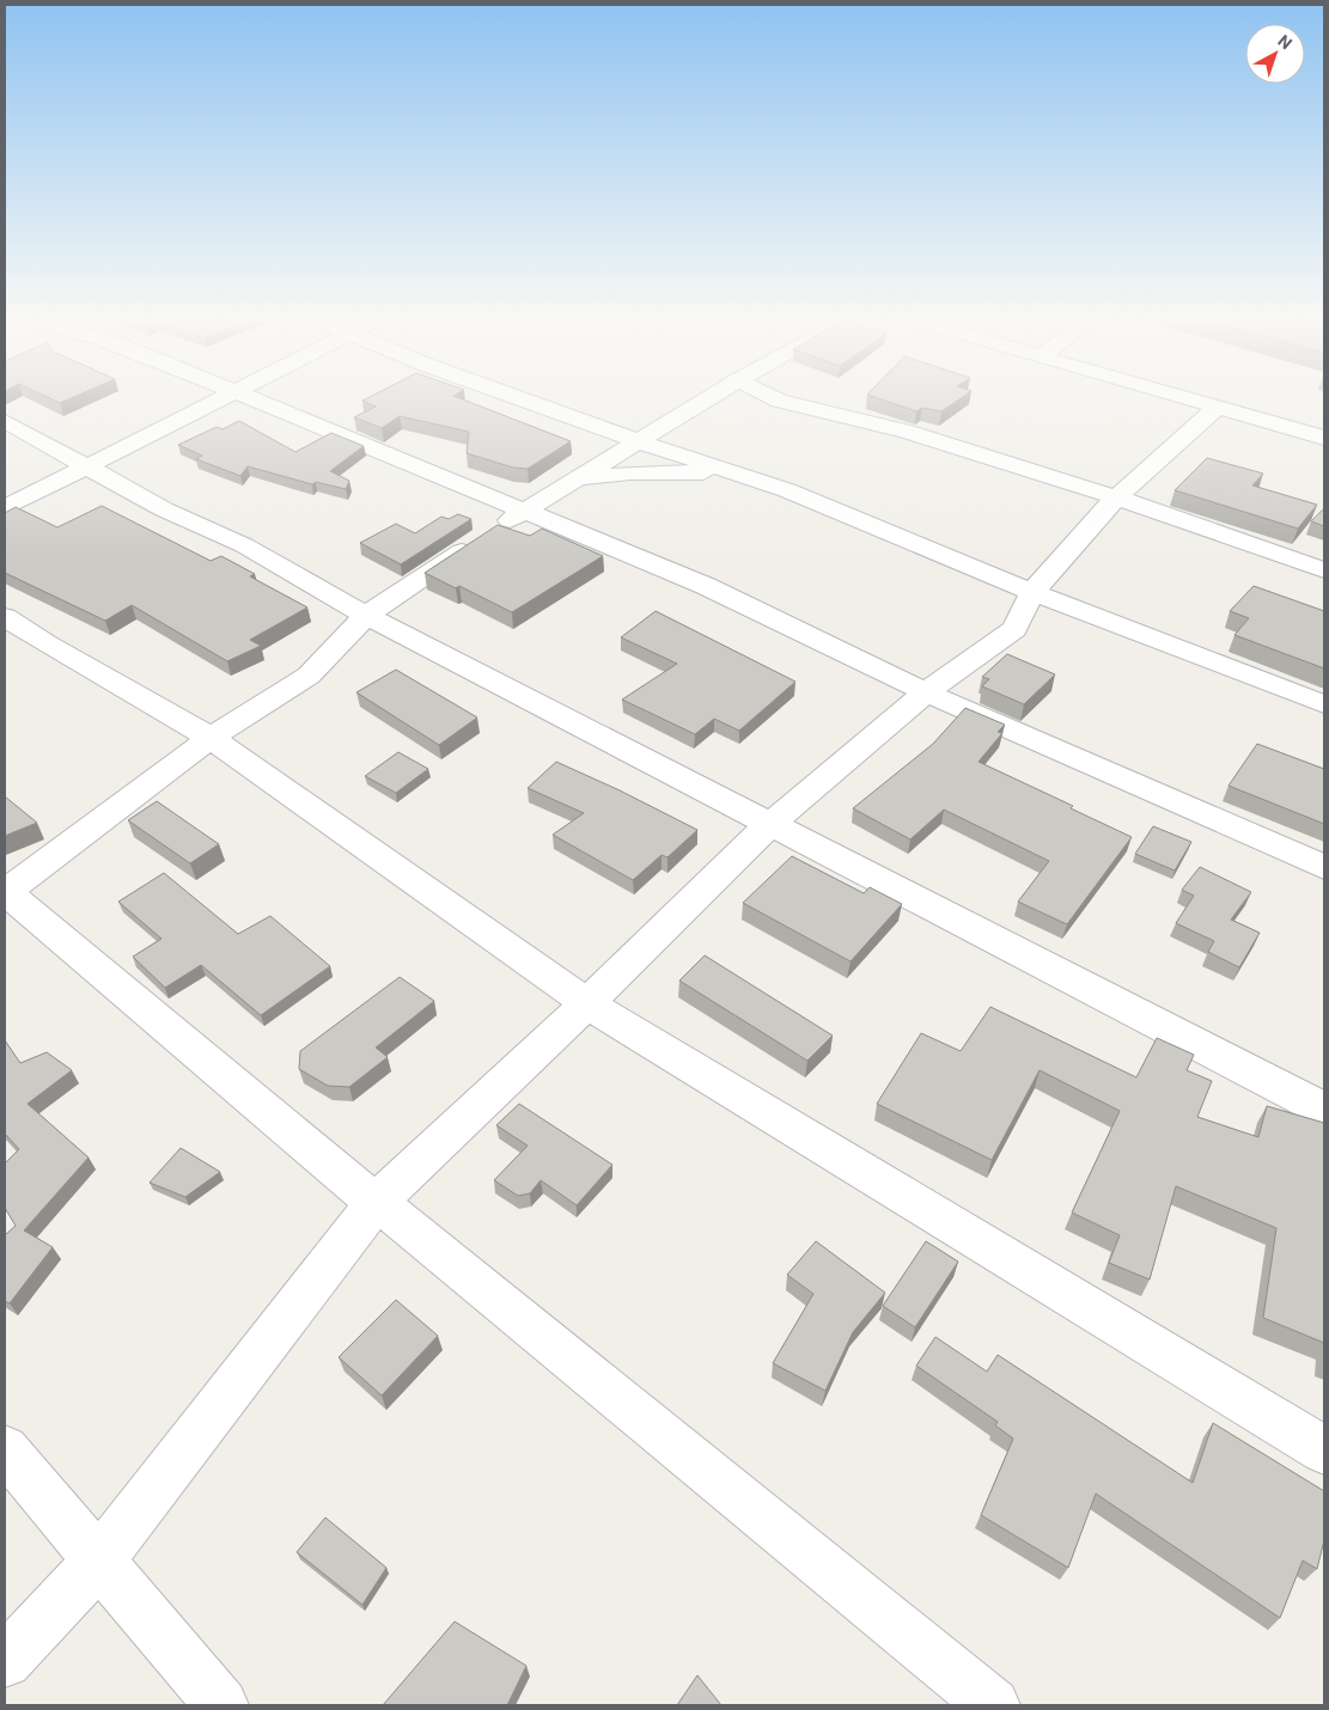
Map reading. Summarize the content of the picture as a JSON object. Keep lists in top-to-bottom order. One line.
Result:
{"north":"top right"}
